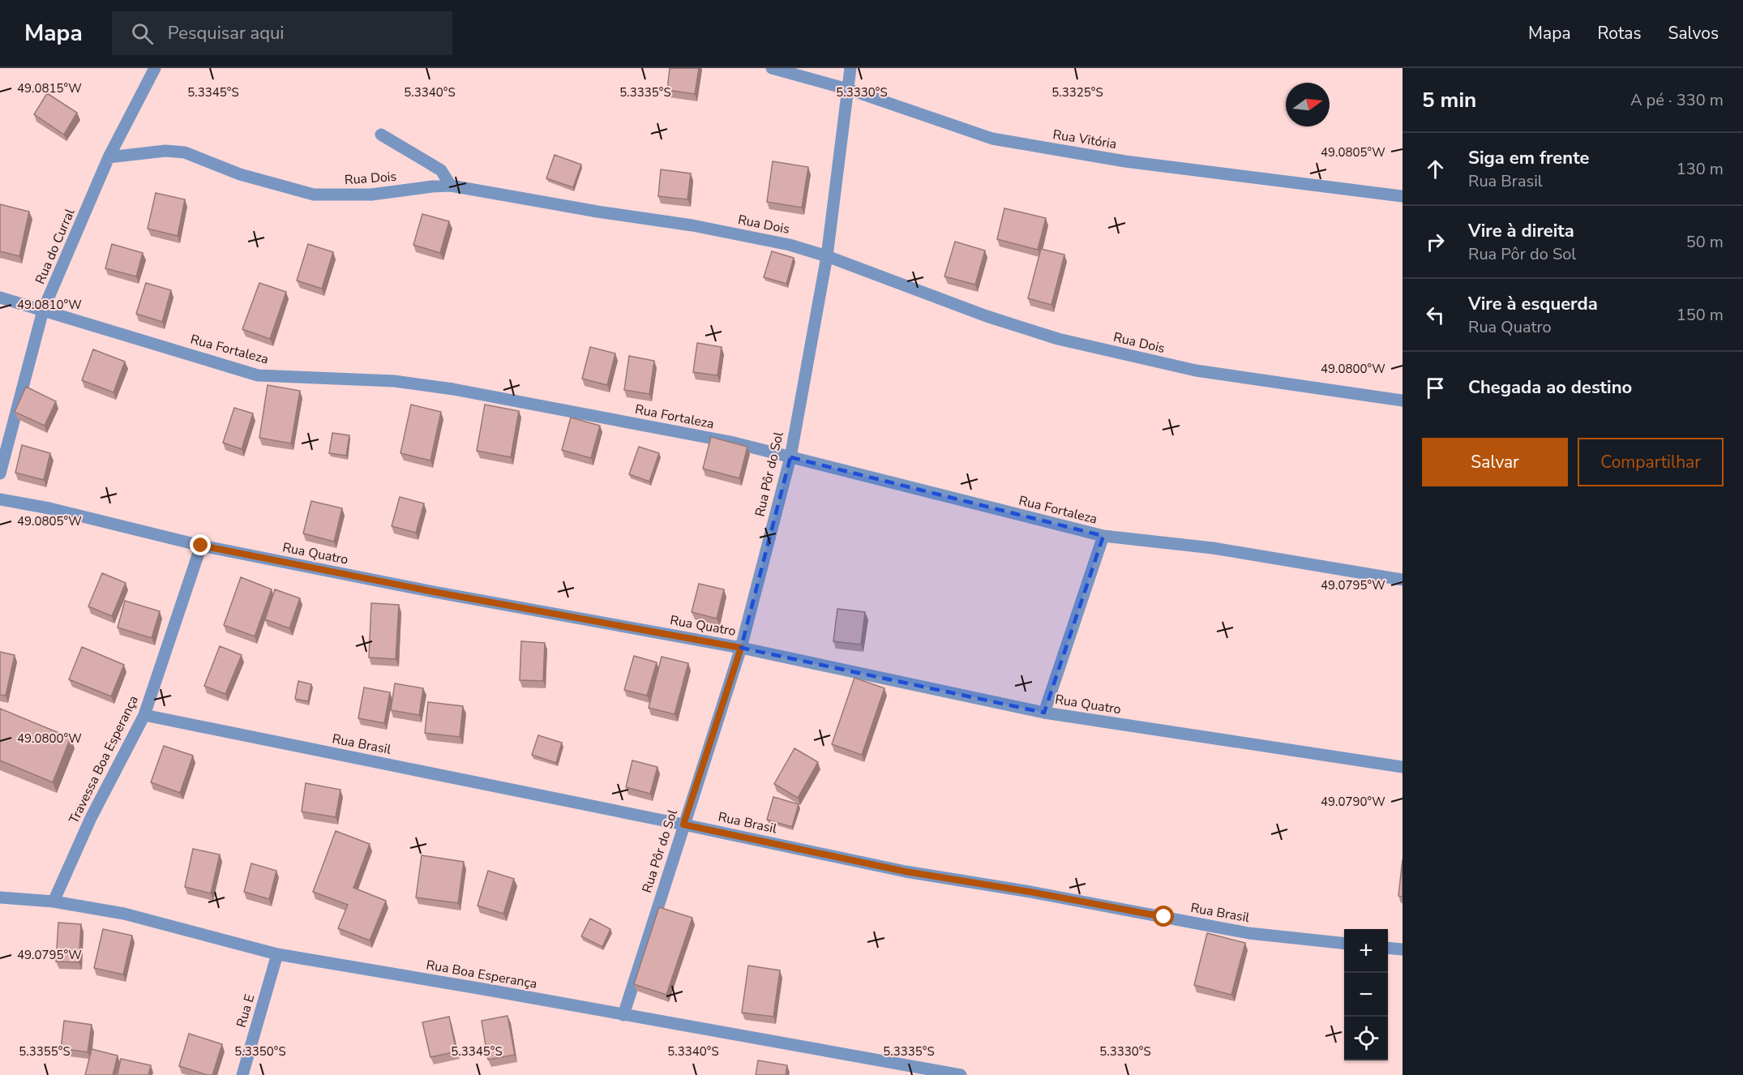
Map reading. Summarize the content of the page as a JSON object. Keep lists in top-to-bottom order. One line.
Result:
{"streets":{"street":["Rua Vitória","Rua Dois","Rua do Curral","Rua Fortaleza","Rua Pôr do Sol","Rua Quatro","Rua Brasil","Travessa Boa Esperança","Rua Boa Esperança","Rua E"]},"crossings":[["Rua Vitória","Rua Pôr do Sol"],["Rua Dois","Rua do Curral"],["Rua Dois","Rua Pôr do Sol"],["Rua do Curral","Rua Fortaleza"],["Rua Fortaleza","Rua Pôr do Sol"],["Rua Pôr do Sol","Rua Quatro"],["Rua Pôr do Sol","Rua Brasil"],["Rua Pôr do Sol","Rua Boa Esperança"],["Rua Quatro","Travessa Boa Esperança"],["Rua Brasil","Travessa Boa Esperança"],["Travessa Boa Esperança","Rua Boa Esperança"],["Rua Boa Esperança","Rua E"]],"north":"right","page":{"header":"Mapa","search":"Pesquisar aqui","nav":["Mapa","Rotas","Salvos"],"heading":["5 min","A pé · 330 m"],"list":[["Siga em frente","Rua Brasil","130 m"],["Vire à direita","Rua Pôr do Sol","50 m"],["Vire à esquerda","Rua Quatro","150 m"],"Chegada ao destino"],"buttons":["Salvar","Compartilhar"],"map_buttons":["+","−"]},"coordinates":["49.0815°W","5.3345°S","5.3340°S","5.3335°S","5.3330°S","5.3325°S","49.0805°W","49.0810°W","49.0800°W","49.0795°W","49.0790°W","5.3355°S","5.3350°S"]}
